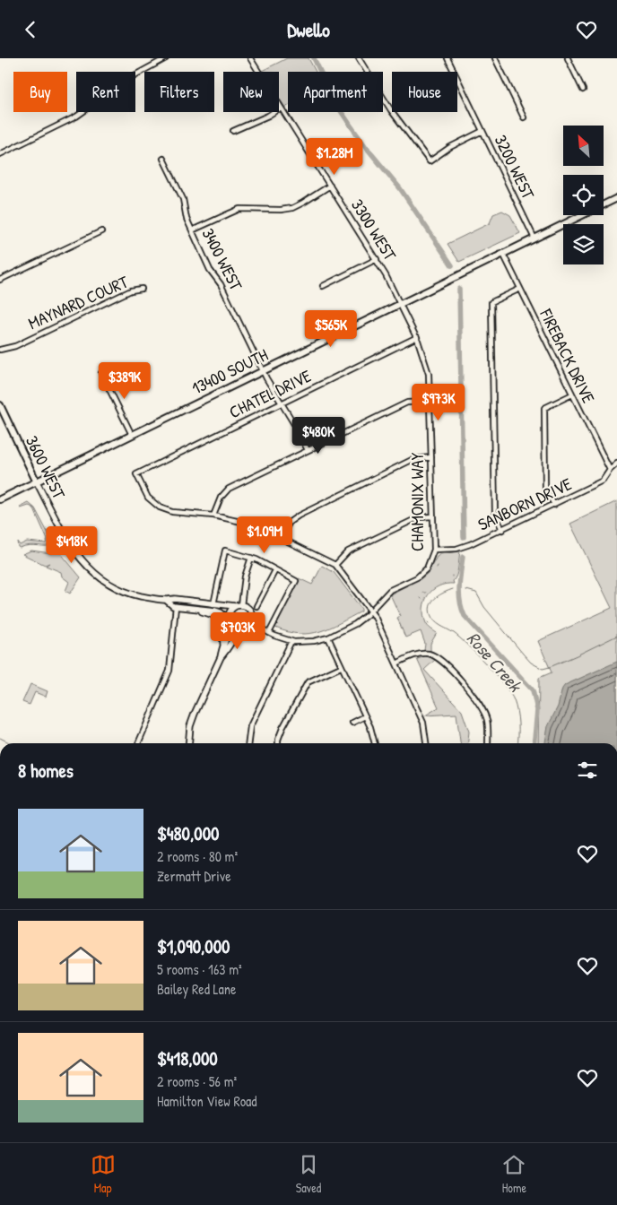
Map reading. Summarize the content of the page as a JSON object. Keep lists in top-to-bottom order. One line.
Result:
{"streets":{"main road":["13400 SOUTH","3600 WEST"],"street":["3200 WEST","3300 WEST","3400 WEST","MAYNARD COURT","FIREBACK DRIVE","CHATEL DRIVE","CHAMONIX WAY","SANBORN DRIVE"]},"crossings":[["3200 WEST","13400 SOUTH"],["3300 WEST","13400 SOUTH"],["3300 WEST","CHAMONIX WAY"],["3400 WEST","13400 SOUTH"],["3400 WEST","CHATEL DRIVE"],["FIREBACK DRIVE","13400 SOUTH"],["FIREBACK DRIVE","SANBORN DRIVE"],["13400 SOUTH","3600 WEST"],["13400 SOUTH","CHAMONIX WAY"],["CHATEL DRIVE","CHAMONIX WAY"],["CHAMONIX WAY","SANBORN DRIVE"]],"water":["Rose Creek"],"north":"top left","page":{"header":"Dwello","chip":["Buy","Rent","Filters","New","Apartment","House"],"price":["$1.28M","$565K","$389K","$973K","$480K","$1.09M","$418K","$703K"],"heading":"8 homes","list":[{"name":"$480,000","note":"2 rooms · 80 m² · Zermatt Drive"},{"name":"$1,090,000","note":"5 rooms · 163 m² · Bailey Red Lane"},{"name":"$418,000","note":"2 rooms · 56 m² · Hamilton View Road"}],"tabs":["Map","Saved","Home"]}}
